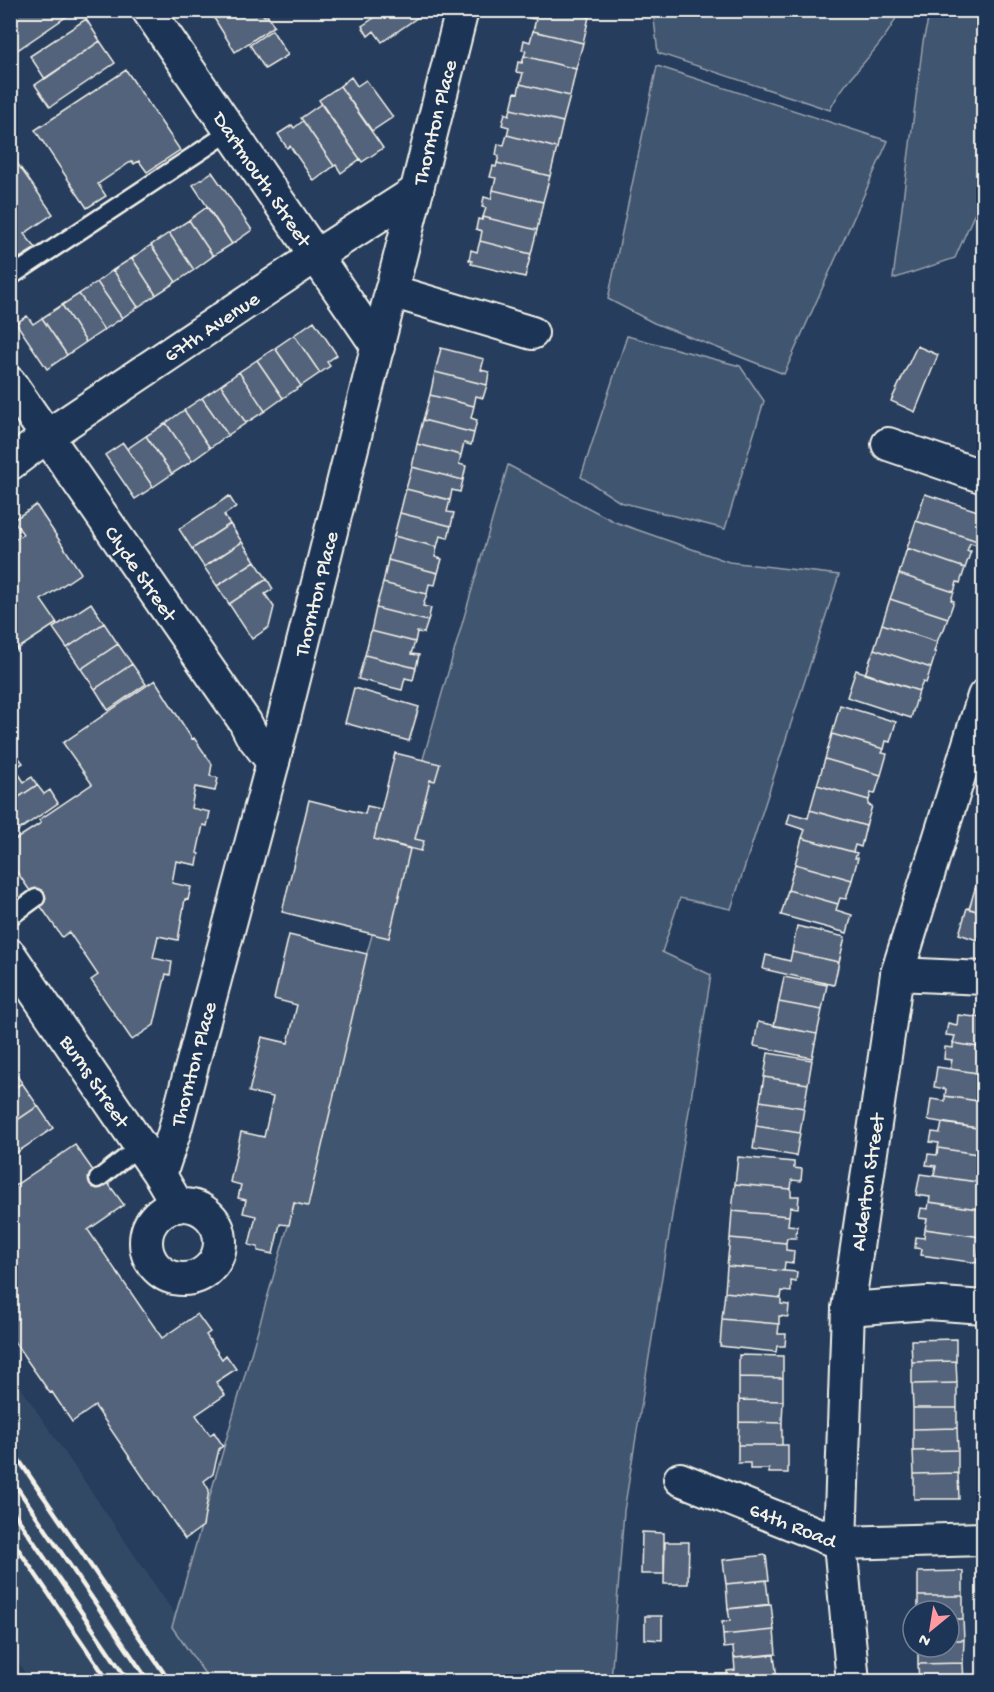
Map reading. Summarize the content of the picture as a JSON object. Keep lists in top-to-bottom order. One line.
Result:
{"streets":{"street":["Thornton Place","Dartmouth Street","67th Avenue","Clyde Street","Burns Street","Alderton Street","64th Road"]},"crossings":[["Thornton Place","Dartmouth Street"],["Thornton Place","67th Avenue"],["Thornton Place","Clyde Street"],["Thornton Place","Burns Street"],["Dartmouth Street","67th Avenue"],["67th Avenue","Clyde Street"],["Alderton Street","64th Road"]],"north":"bottom left"}
